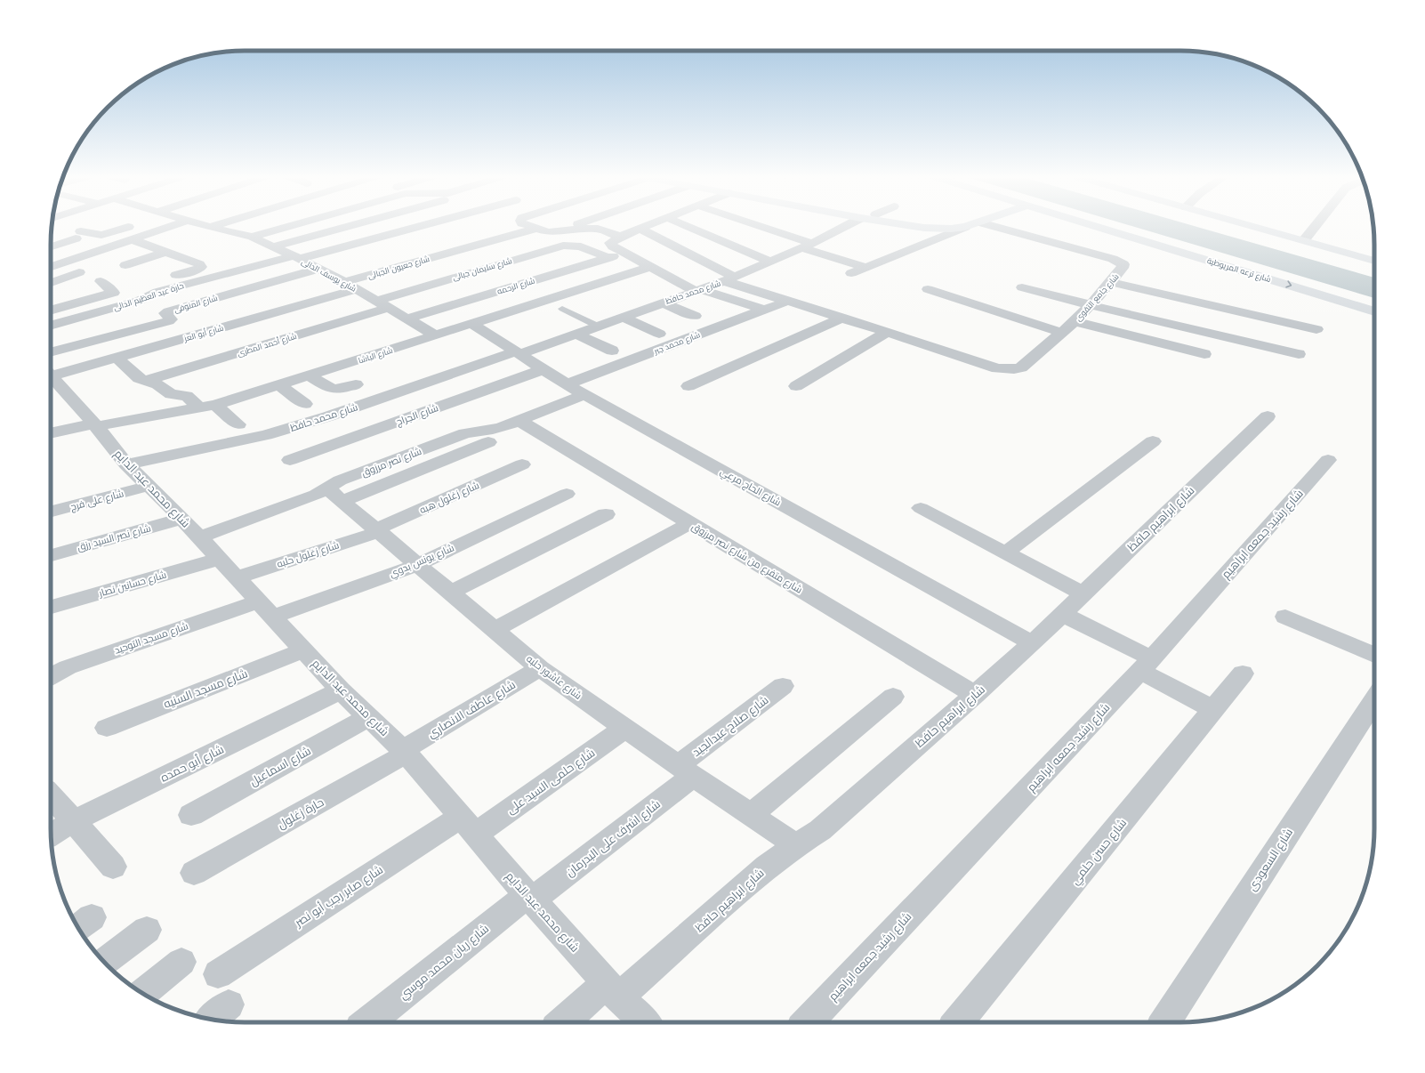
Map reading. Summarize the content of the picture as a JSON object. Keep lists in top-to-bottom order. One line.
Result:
{"streets":{"main road":["شارع ترعه المريوطية"],"street":["شارع جعيون الجبالى","شارع سليمان جبالى","شارع يوسف الدالى","شارع الرحمه","شارع محمد حافظ","حارة عبد العظيم الدالى","شارع جامع التقوى","شارع المنوفى","شارع أبو العز","شارع محمد جبر","شارع أحمد المطرى","شارع الباشا","شارع الجراج","شارع نصر مرزوق","شارع الحاج مرعي","شارع محمد عبد الدايم","شارع زغلول هبه","شارع على فرج","شارع ابراهيم حافظ","شارع رشيد جمعه ابراهيم","شارع نصر السيد رزق","شارع زغلول حلبه","شارع متفرع من شارع نصر مرزوق","شارع يونس بدوي","شارع حسانين نصار","شارع مسجد التوحيد","شارع عاشور حلبه","شارع مسجد السنيه","شارع عاطف الانصاري","شارع صلاح عبدالجيد","شارع أبو حمده","شارع اسماعيل","شارع حلمى السيد على","حارة زغلول","شارع اشرف على البدرمان","شارع حسن حلمي","شارع السعودى","شارع صابر رجب أبو نصر","شارع ريان محمد موسي"]},"crossings":[["شارع جعيون الجبالى","شارع يوسف الدالى"],["شارع سليمان جبالى","شارع يوسف الدالى"],["شارع سليمان جبالى","شارع الرحمه"],["شارع يوسف الدالى","شارع الرحمه"],["شارع يوسف الدالى","حارة عبد العظيم الدالى"],["شارع يوسف الدالى","شارع المنوفى"],["شارع يوسف الدالى","شارع أبو العز"],["شارع يوسف الدالى","شارع أحمد المطرى"],["شارع يوسف الدالى","شارع الباشا"],["شارع محمد حافظ","شارع جامع التقوى"],["شارع محمد حافظ","شارع الحاج مرعي"],["شارع محمد حافظ","شارع محمد عبد الدايم"],["شارع جامع التقوى","شارع محمد جبر"],["شارع أبو العز","شارع محمد عبد الدايم"],["شارع محمد جبر","شارع الحاج مرعي"],["شارع الباشا","شارع الحاج مرعي"],["شارع الباشا","شارع محمد عبد الدايم"],["شارع الجراج","شارع الحاج مرعي"],["شارع نصر مرزوق","شارع الحاج مرعي"],["شارع نصر مرزوق","شارع محمد عبد الدايم"],["شارع نصر مرزوق","شارع متفرع من شارع نصر مرزوق"],["شارع نصر مرزوق","شارع عاشور حلبه"],["شارع الحاج مرعي","شارع ابراهيم حافظ"],["شارع محمد عبد الدايم","شارع على فرج"],["شارع محمد عبد الدايم","شارع ابراهيم حافظ"],["شارع محمد عبد الدايم","شارع نصر السيد رزق"],["شارع محمد عبد الدايم","شارع زغلول حلبه"],["شارع محمد عبد الدايم","شارع يونس بدوي"],["شارع محمد عبد الدايم","شارع حسانين نصار"],["شارع محمد عبد الدايم","شارع مسجد التوحيد"],["شارع محمد عبد الدايم","شارع مسجد السنيه"],["شارع محمد عبد الدايم","شارع عاطف الانصاري"],["شارع محمد عبد الدايم","شارع أبو حمده"],["شارع محمد عبد الدايم","شارع اسماعيل"],["شارع محمد عبد الدايم","شارع حلمى السيد على"],["شارع محمد عبد الدايم","حارة زغلول"],["شارع محمد عبد الدايم","شارع اشرف على البدرمان"],["شارع محمد عبد الدايم","شارع صابر رجب أبو نصر"],["شارع محمد عبد الدايم","شارع ريان محمد موسي"],["شارع زغلول هبه","شارع زغلول حلبه"],["شارع زغلول هبه","شارع عاشور حلبه"],["شارع ابراهيم حافظ","شارع متفرع من شارع نصر مرزوق"],["شارع ابراهيم حافظ","شارع عاشور حلبه"],["شارع زغلول حلبه","شارع عاشور حلبه"],["شارع يونس بدوي","شارع مسجد التوحيد"],["شارع يونس بدوي","شارع عاشور حلبه"],["شارع عاشور حلبه","شارع عاطف الانصاري"],["شارع عاشور حلبه","شارع صلاح عبدالجيد"],["شارع عاشور حلبه","شارع حلمى السيد على"],["شارع عاشور حلبه","شارع اشرف على البدرمان"],["شارع عاطف الانصاري","حارة زغلول"],["شارع صلاح عبدالجيد","شارع اشرف على البدرمان"],["شارع حلمى السيد على","شارع صابر رجب أبو نصر"],["شارع اشرف على البدرمان","شارع ريان محمد موسي"]]}
